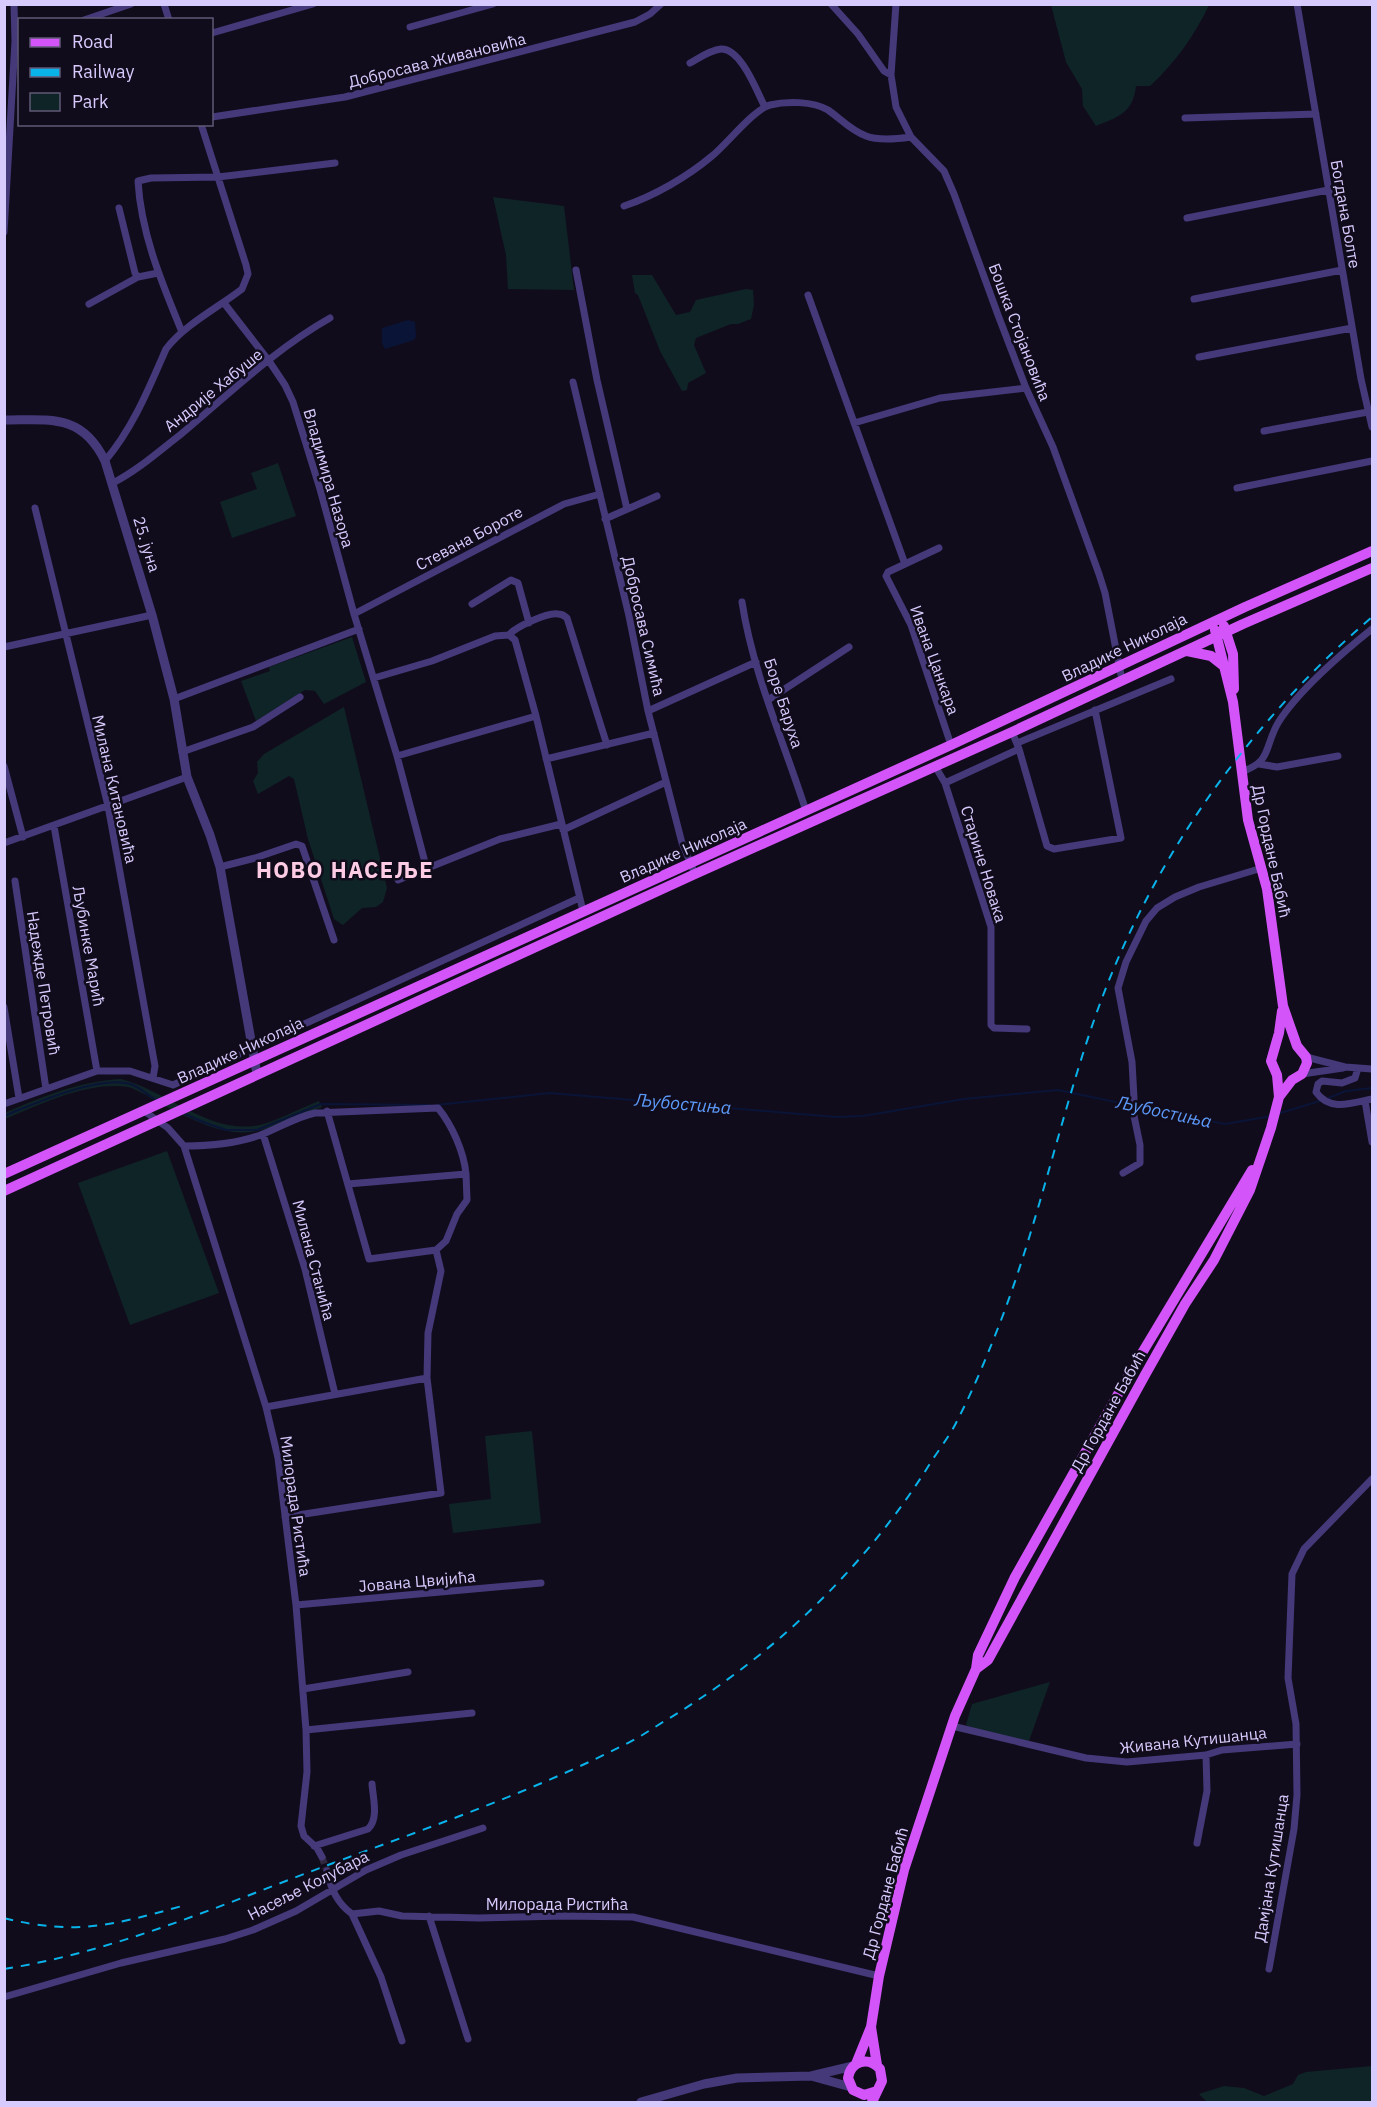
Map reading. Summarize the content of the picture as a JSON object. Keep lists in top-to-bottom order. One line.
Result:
{"streets":{"main road":["Владике Николаја","Др Гордане Бабић"],"street":["Добросава Живановића","Богдана Болте","Бошка Стојановића","Андрије Хабуше","Владимира Назора","Стевана Бороте","25. јуна","Добросава Симића","Ивана Цанкара","Боре Баруха","Милана Китановића","Старине Новака","Љубинке Марић","Надежде Петровић","Милана Станића","Милорада Ристића","Јована Цвијића","Живана Кутишанца","Дамјана Кутишанца","Насеље Колубара"]},"crossings":[["Бошка Стојановића","Владике Николаја"],["Андрије Хабуше","Владимира Назора"],["Андрије Хабуше","25. јуна"],["Владимира Назора","Стевана Бороте"],["Стевана Бороте","Добросава Симића"],["25. јуна","Владике Николаја"],["Добросава Симића","Владике Николаја"],["Владике Николаја","Ивана Цанкара"],["Владике Николаја","Боре Баруха"],["Владике Николаја","Др Гордане Бабић"],["Владике Николаја","Старине Новака"],["Владике Николаја","Милорада Ристића"],["Др Гордане Бабић","Милорада Ристића"],["Др Гордане Бабић","Живана Кутишанца"],["Милорада Ристића","Јована Цвијића"],["Живана Кутишанца","Дамјана Кутишанца"]],"districts":["НОВО НАСЕЉЕ"],"water":["Љубостиња"],"legend":["Road","Railway","Park"]}
